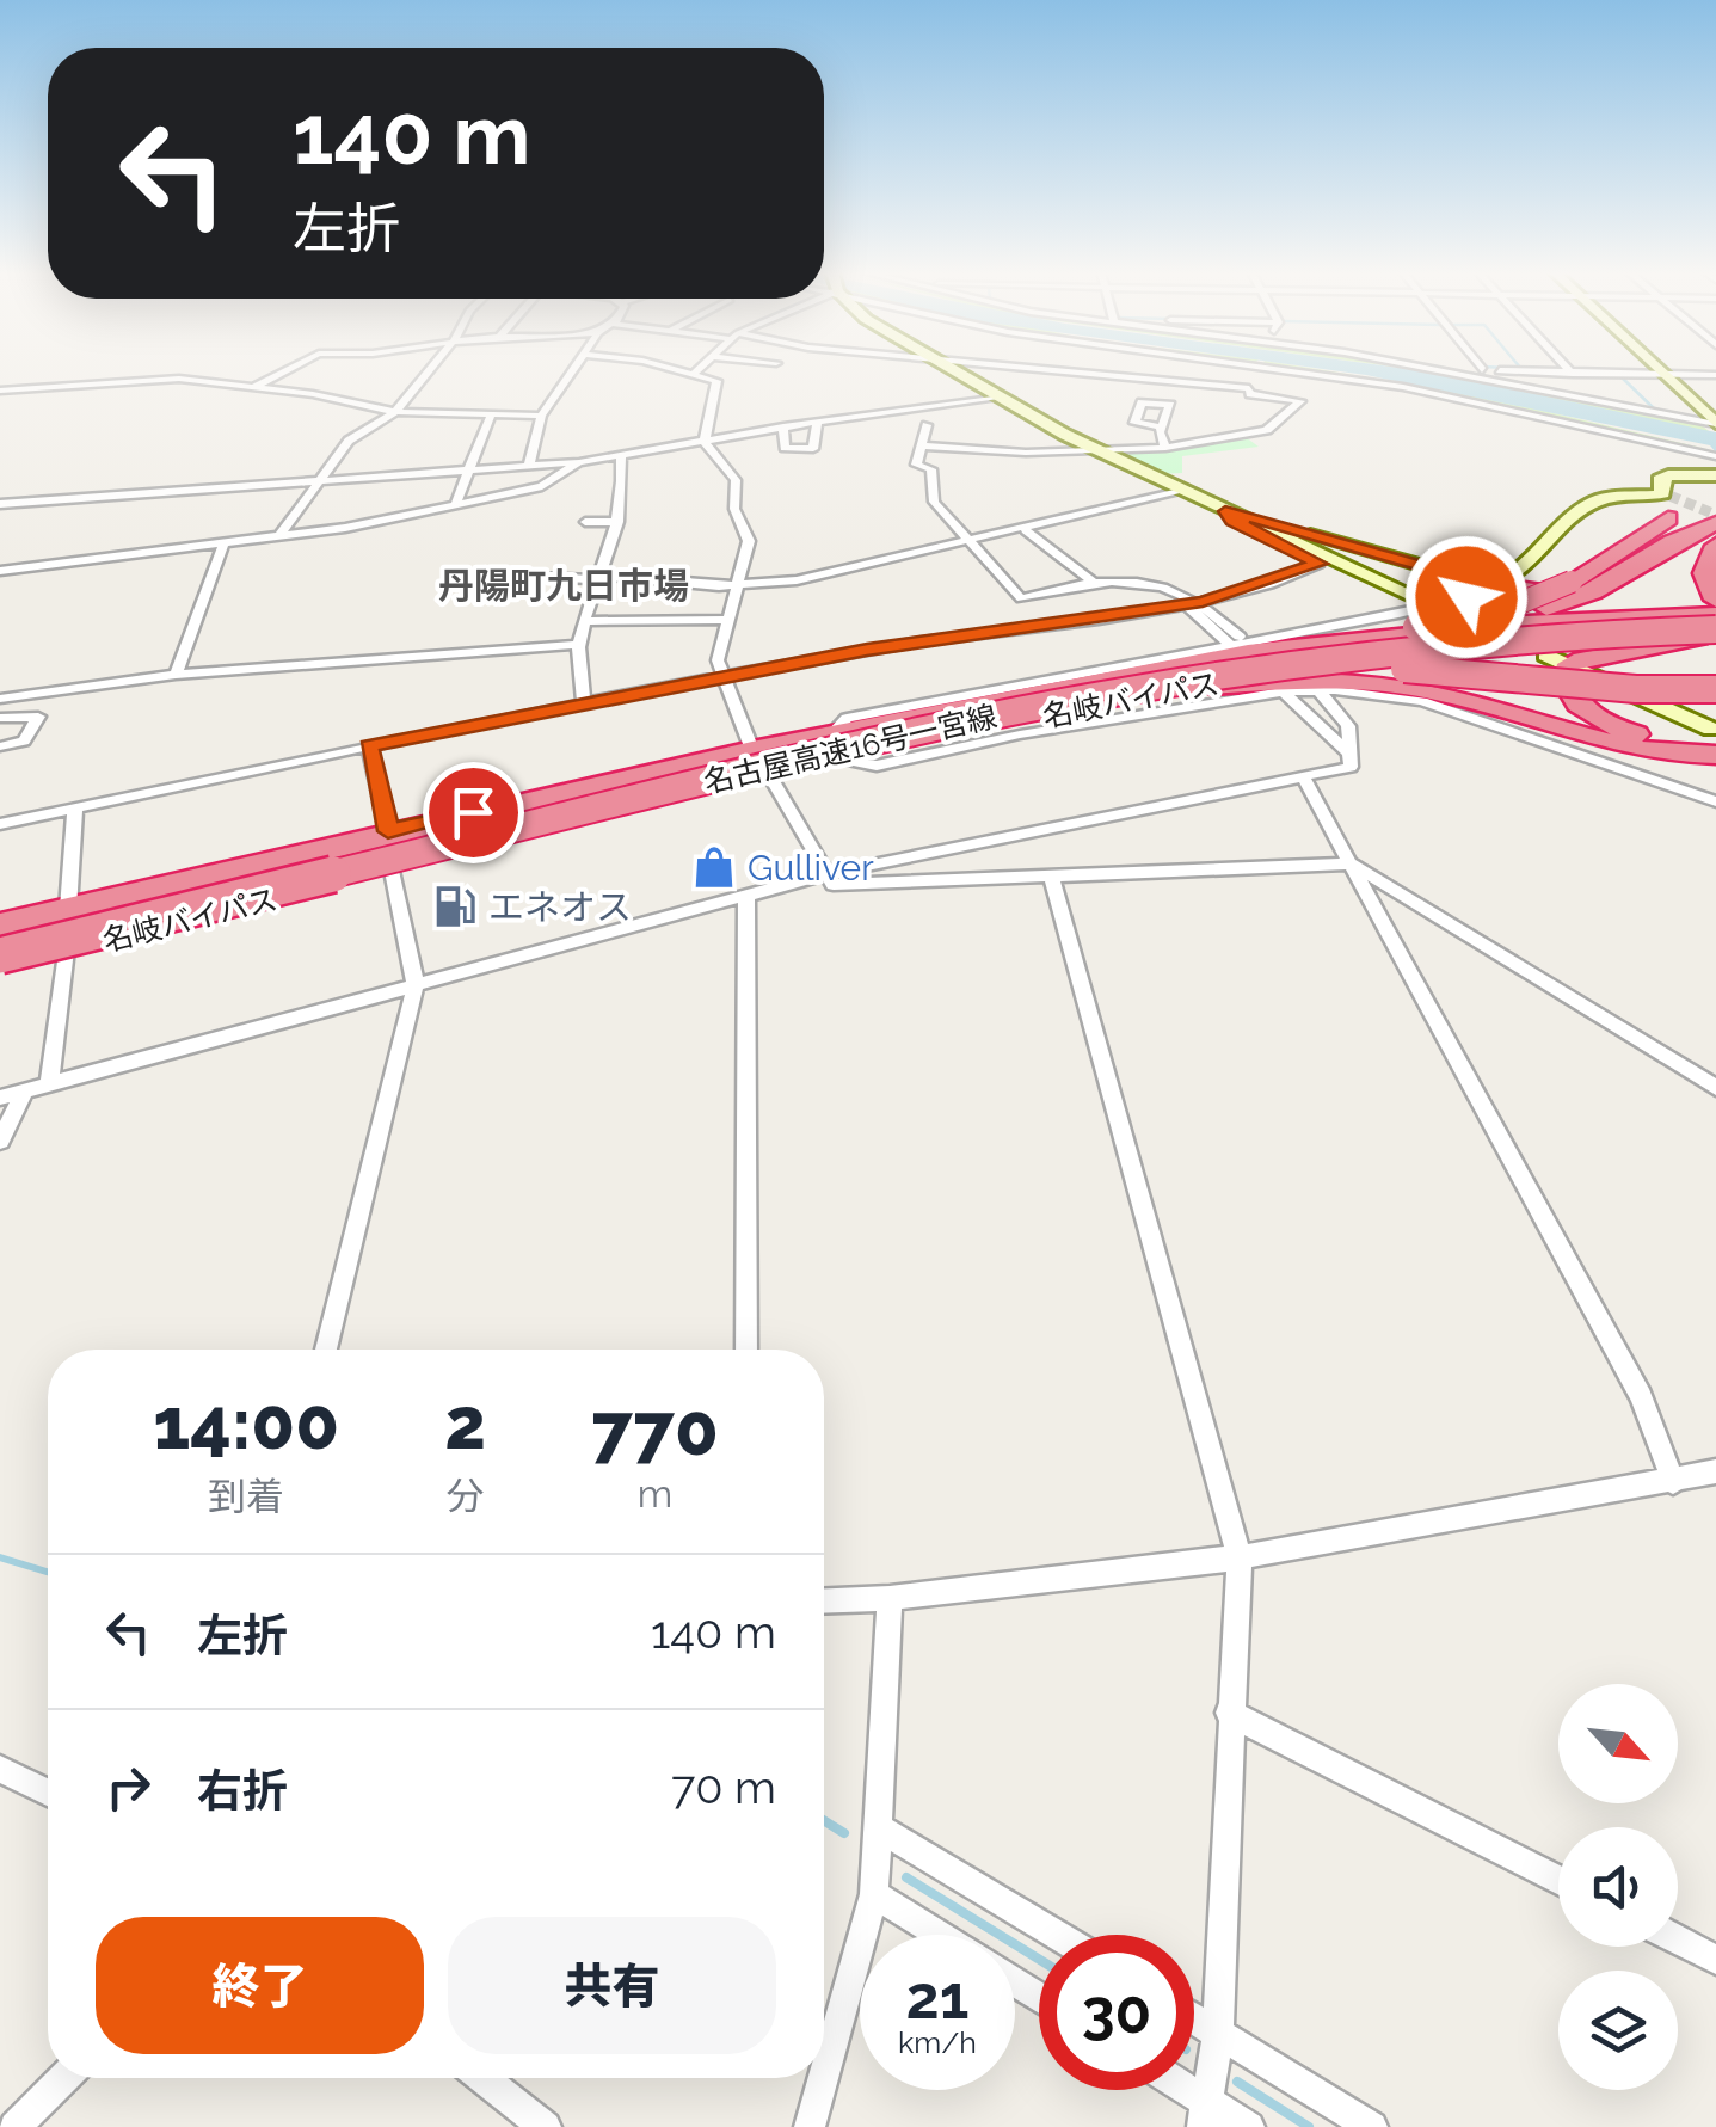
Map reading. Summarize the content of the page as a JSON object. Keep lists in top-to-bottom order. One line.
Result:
{"streets":{"highway":["名岐バイパス","名古屋高速16号一宮線"]},"crossings":[["名岐バイパス","名古屋高速16号一宮線"]],"districts":["丹陽町九日市場"],"places":{"shop":["Gulliver"],"fuel station":["エネオス"]},"north":"bottom right","page":{"turn":["140 m","左折"],"eta":["14:00","到着","2","分","770","m"],"list":[{"name":"左折","value":"140 m"},{"name":"右折","value":"70 m"}],"buttons":["終了","共有"],"speed":"21 km/h","limit":"30"}}
